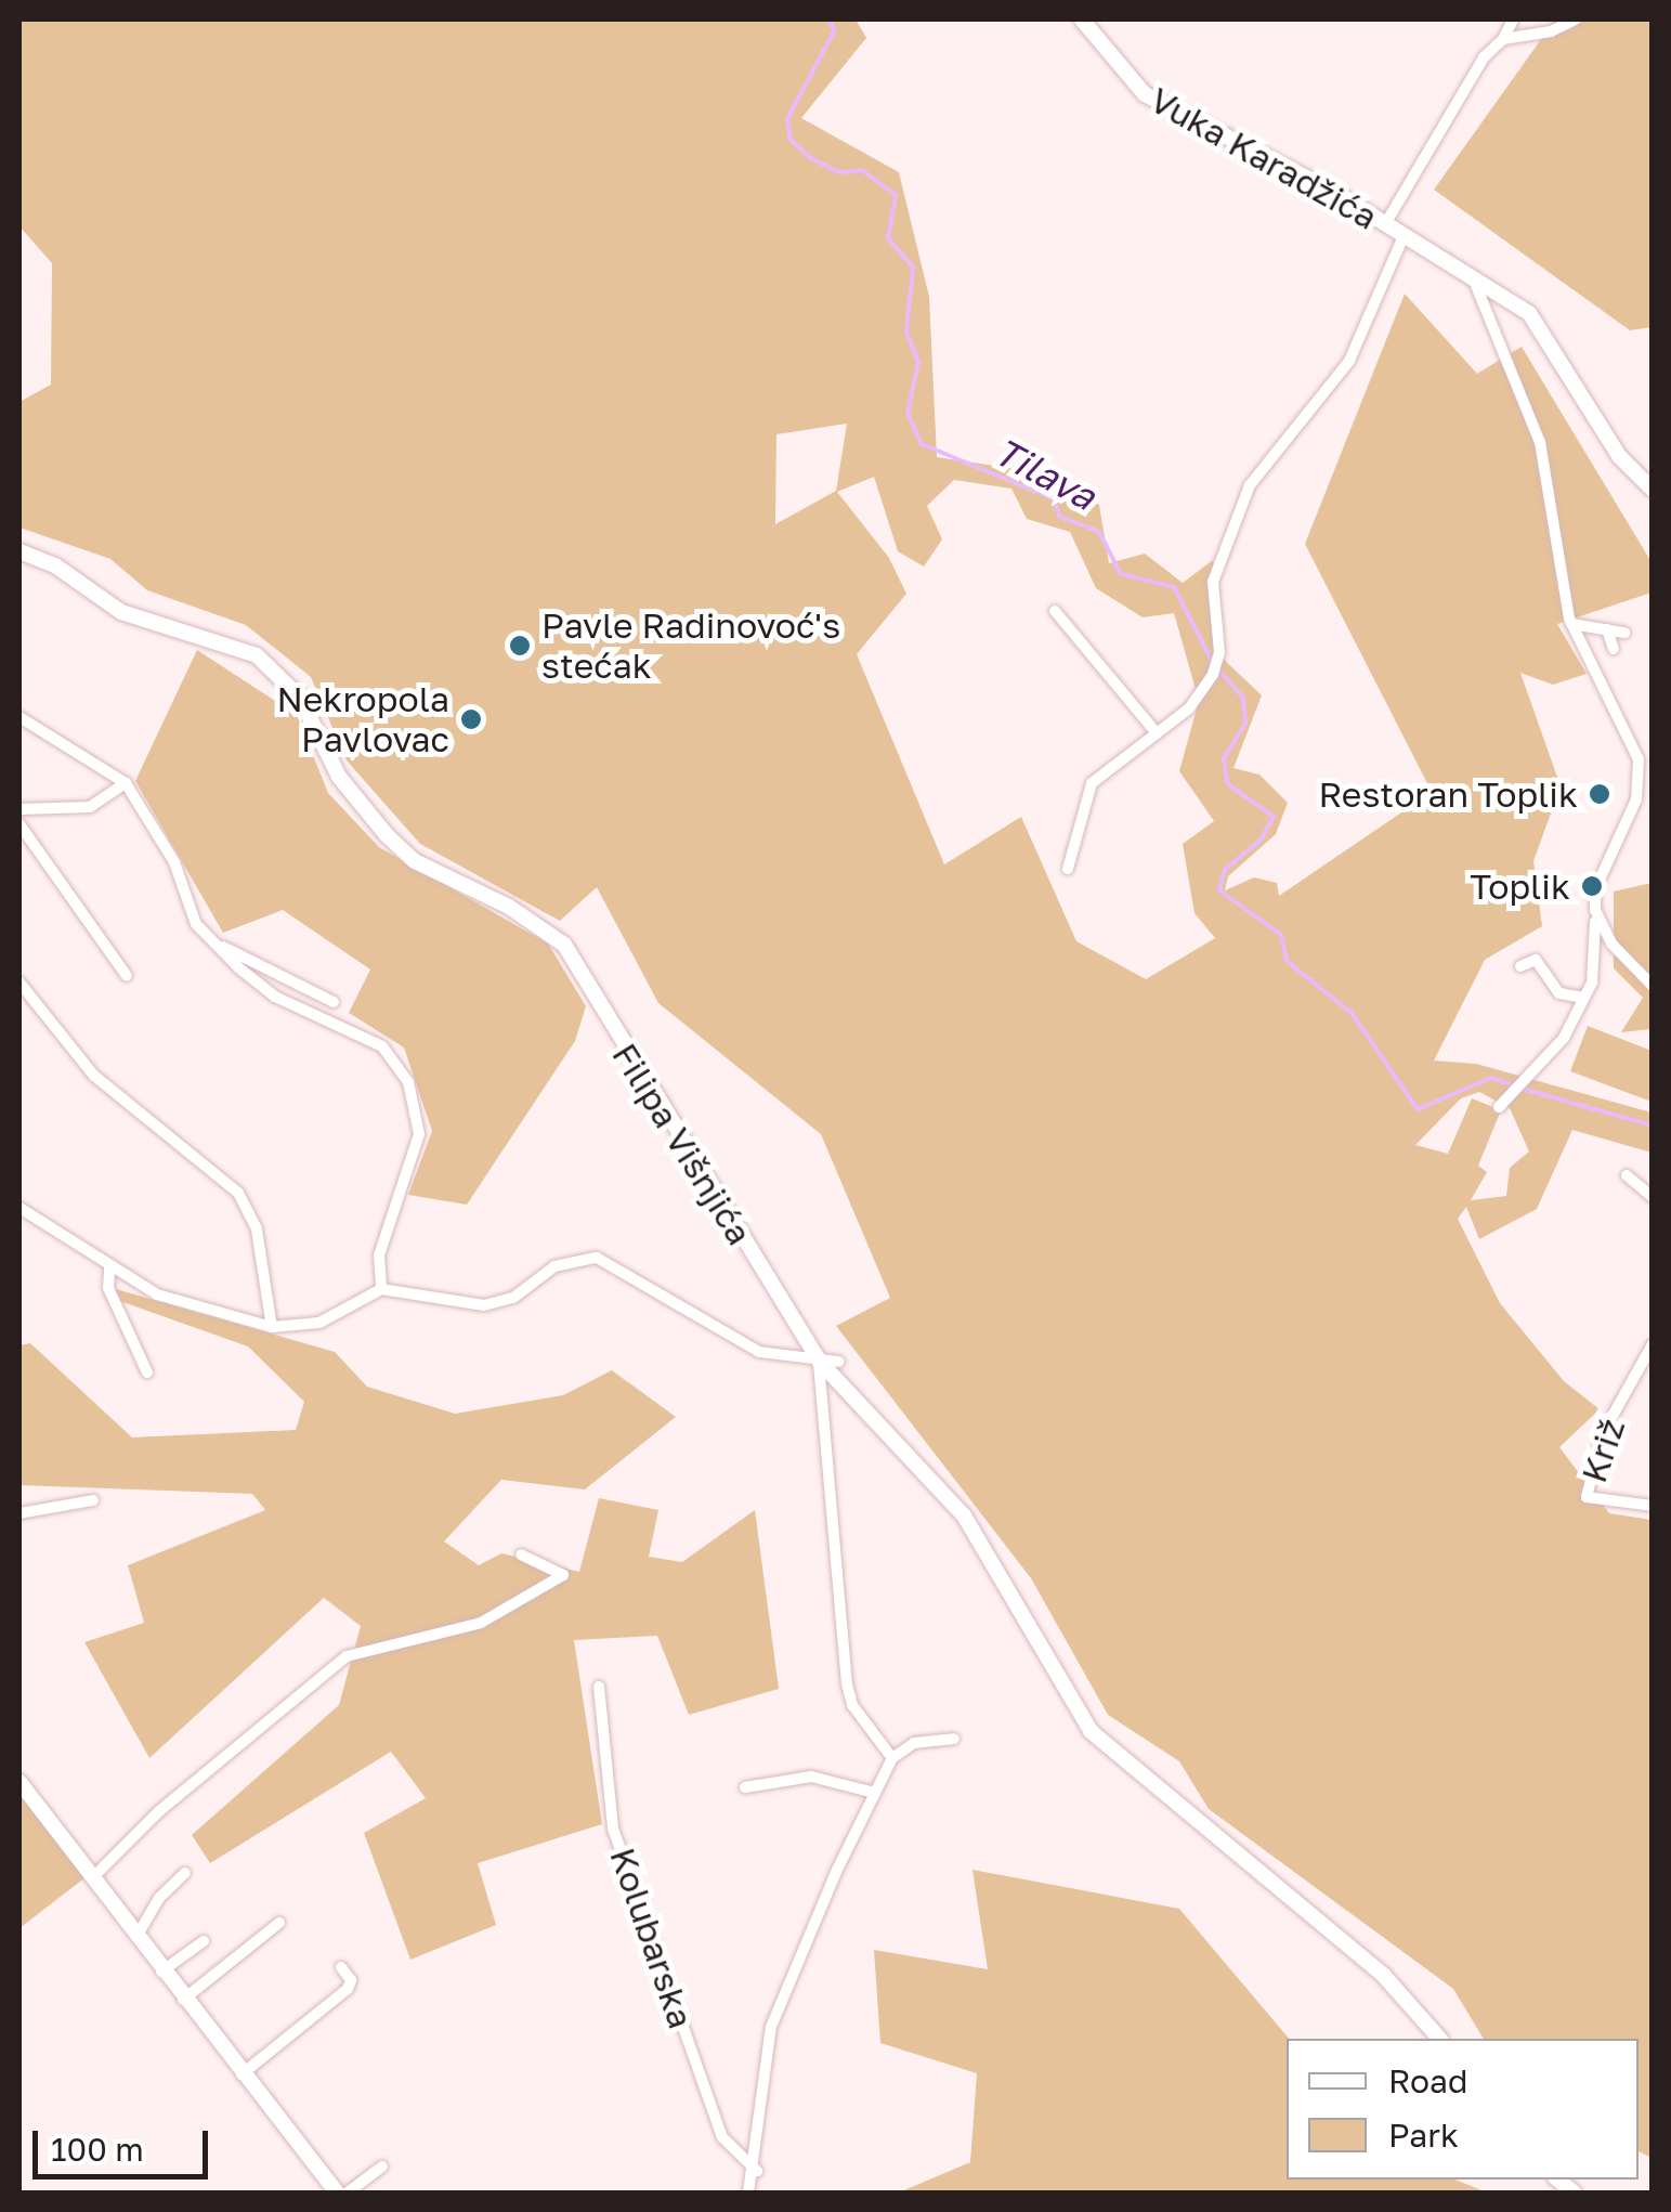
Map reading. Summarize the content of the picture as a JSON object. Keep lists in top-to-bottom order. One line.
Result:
{"streets":{"main road":["Vuka Karadžića","Filipa Višnjića"],"street":["Križ","Kolubarska"]},"water":["Tilava"],"places":["Pavle Radinovoć's stećak","Nekropola Pavlovac","Restoran Toplik","Toplik"],"legend":["Road","Park"],"scale_bar":"100 m"}
